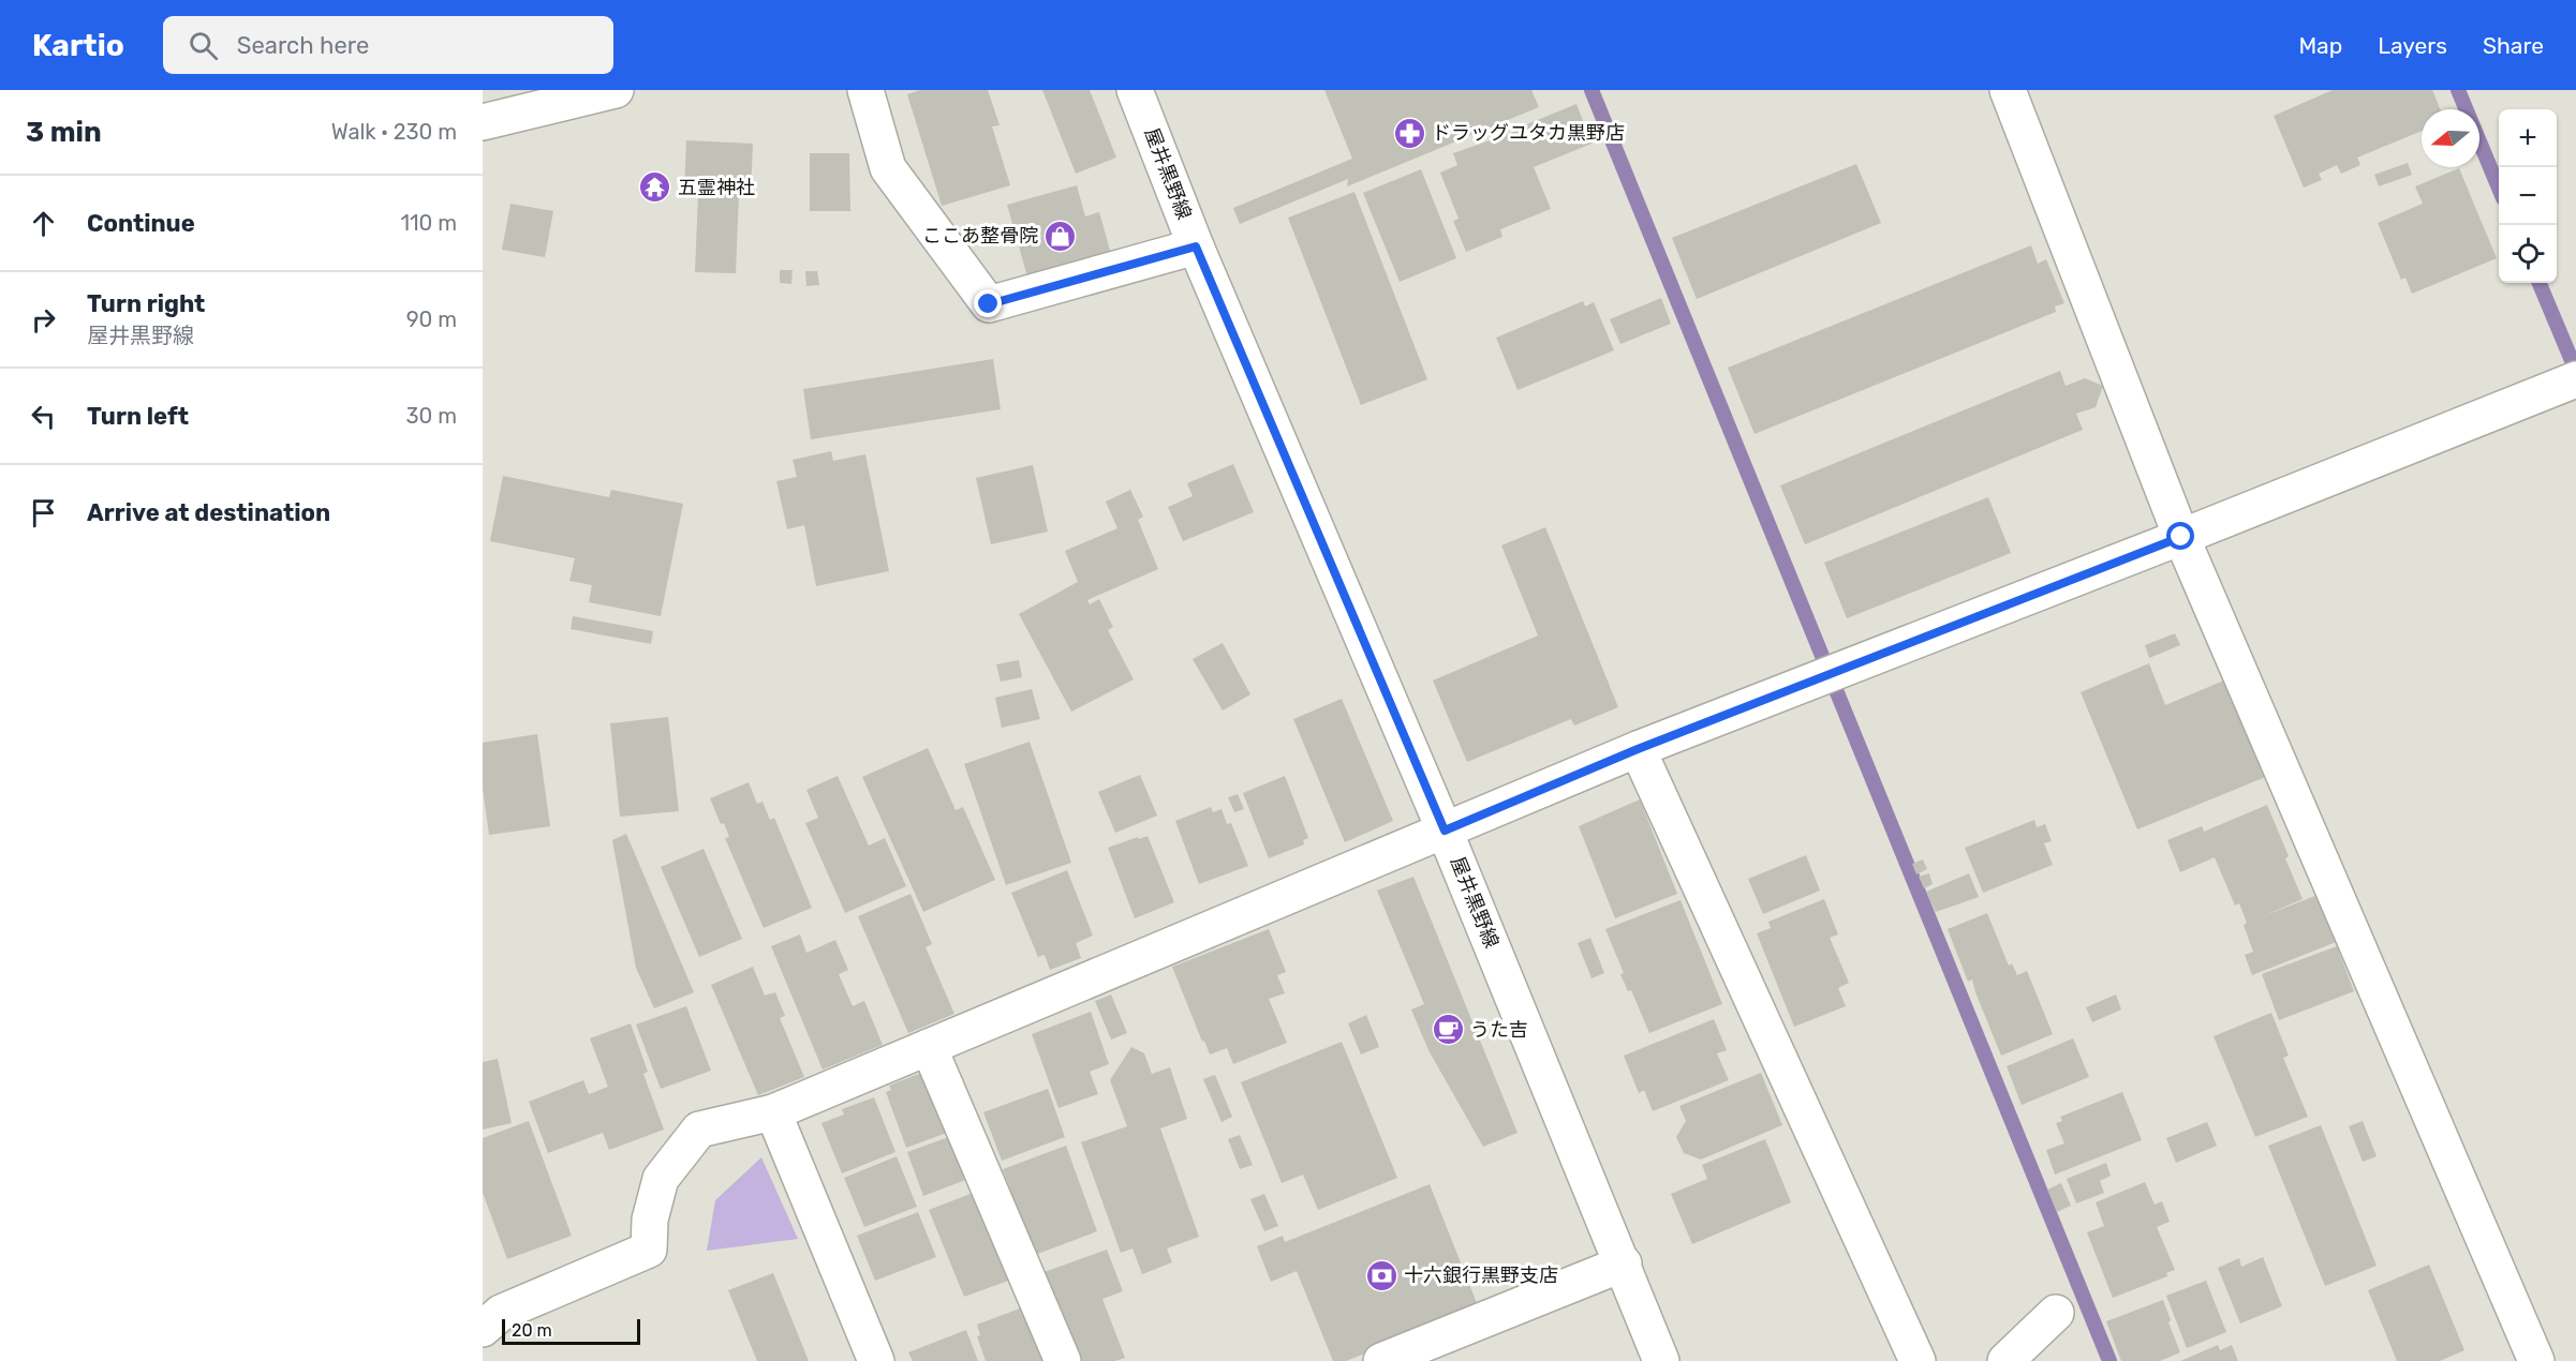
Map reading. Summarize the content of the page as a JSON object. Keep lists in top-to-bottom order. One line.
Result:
{"streets":{"street":["屋井黒野線"]},"places":{"pharmacy":["ドラッグユタカ黒野店"],"temple":["五霊神社"],"shop":["ここあ整骨院"],"cafe":["うた吉"],"bank":["十六銀行黒野支店"]},"scale_bar":"20 m","north":"left","page":{"header":"Kartio","search":"Search here","nav":["Map","Layers","Share"],"heading":["3 min","Walk · 230 m"],"map_buttons":["+","−"],"list":[["Continue","110 m"],["Turn right","屋井黒野線","90 m"],["Turn left","30 m"],"Arrive at destination"],"scale":"20 m"}}
